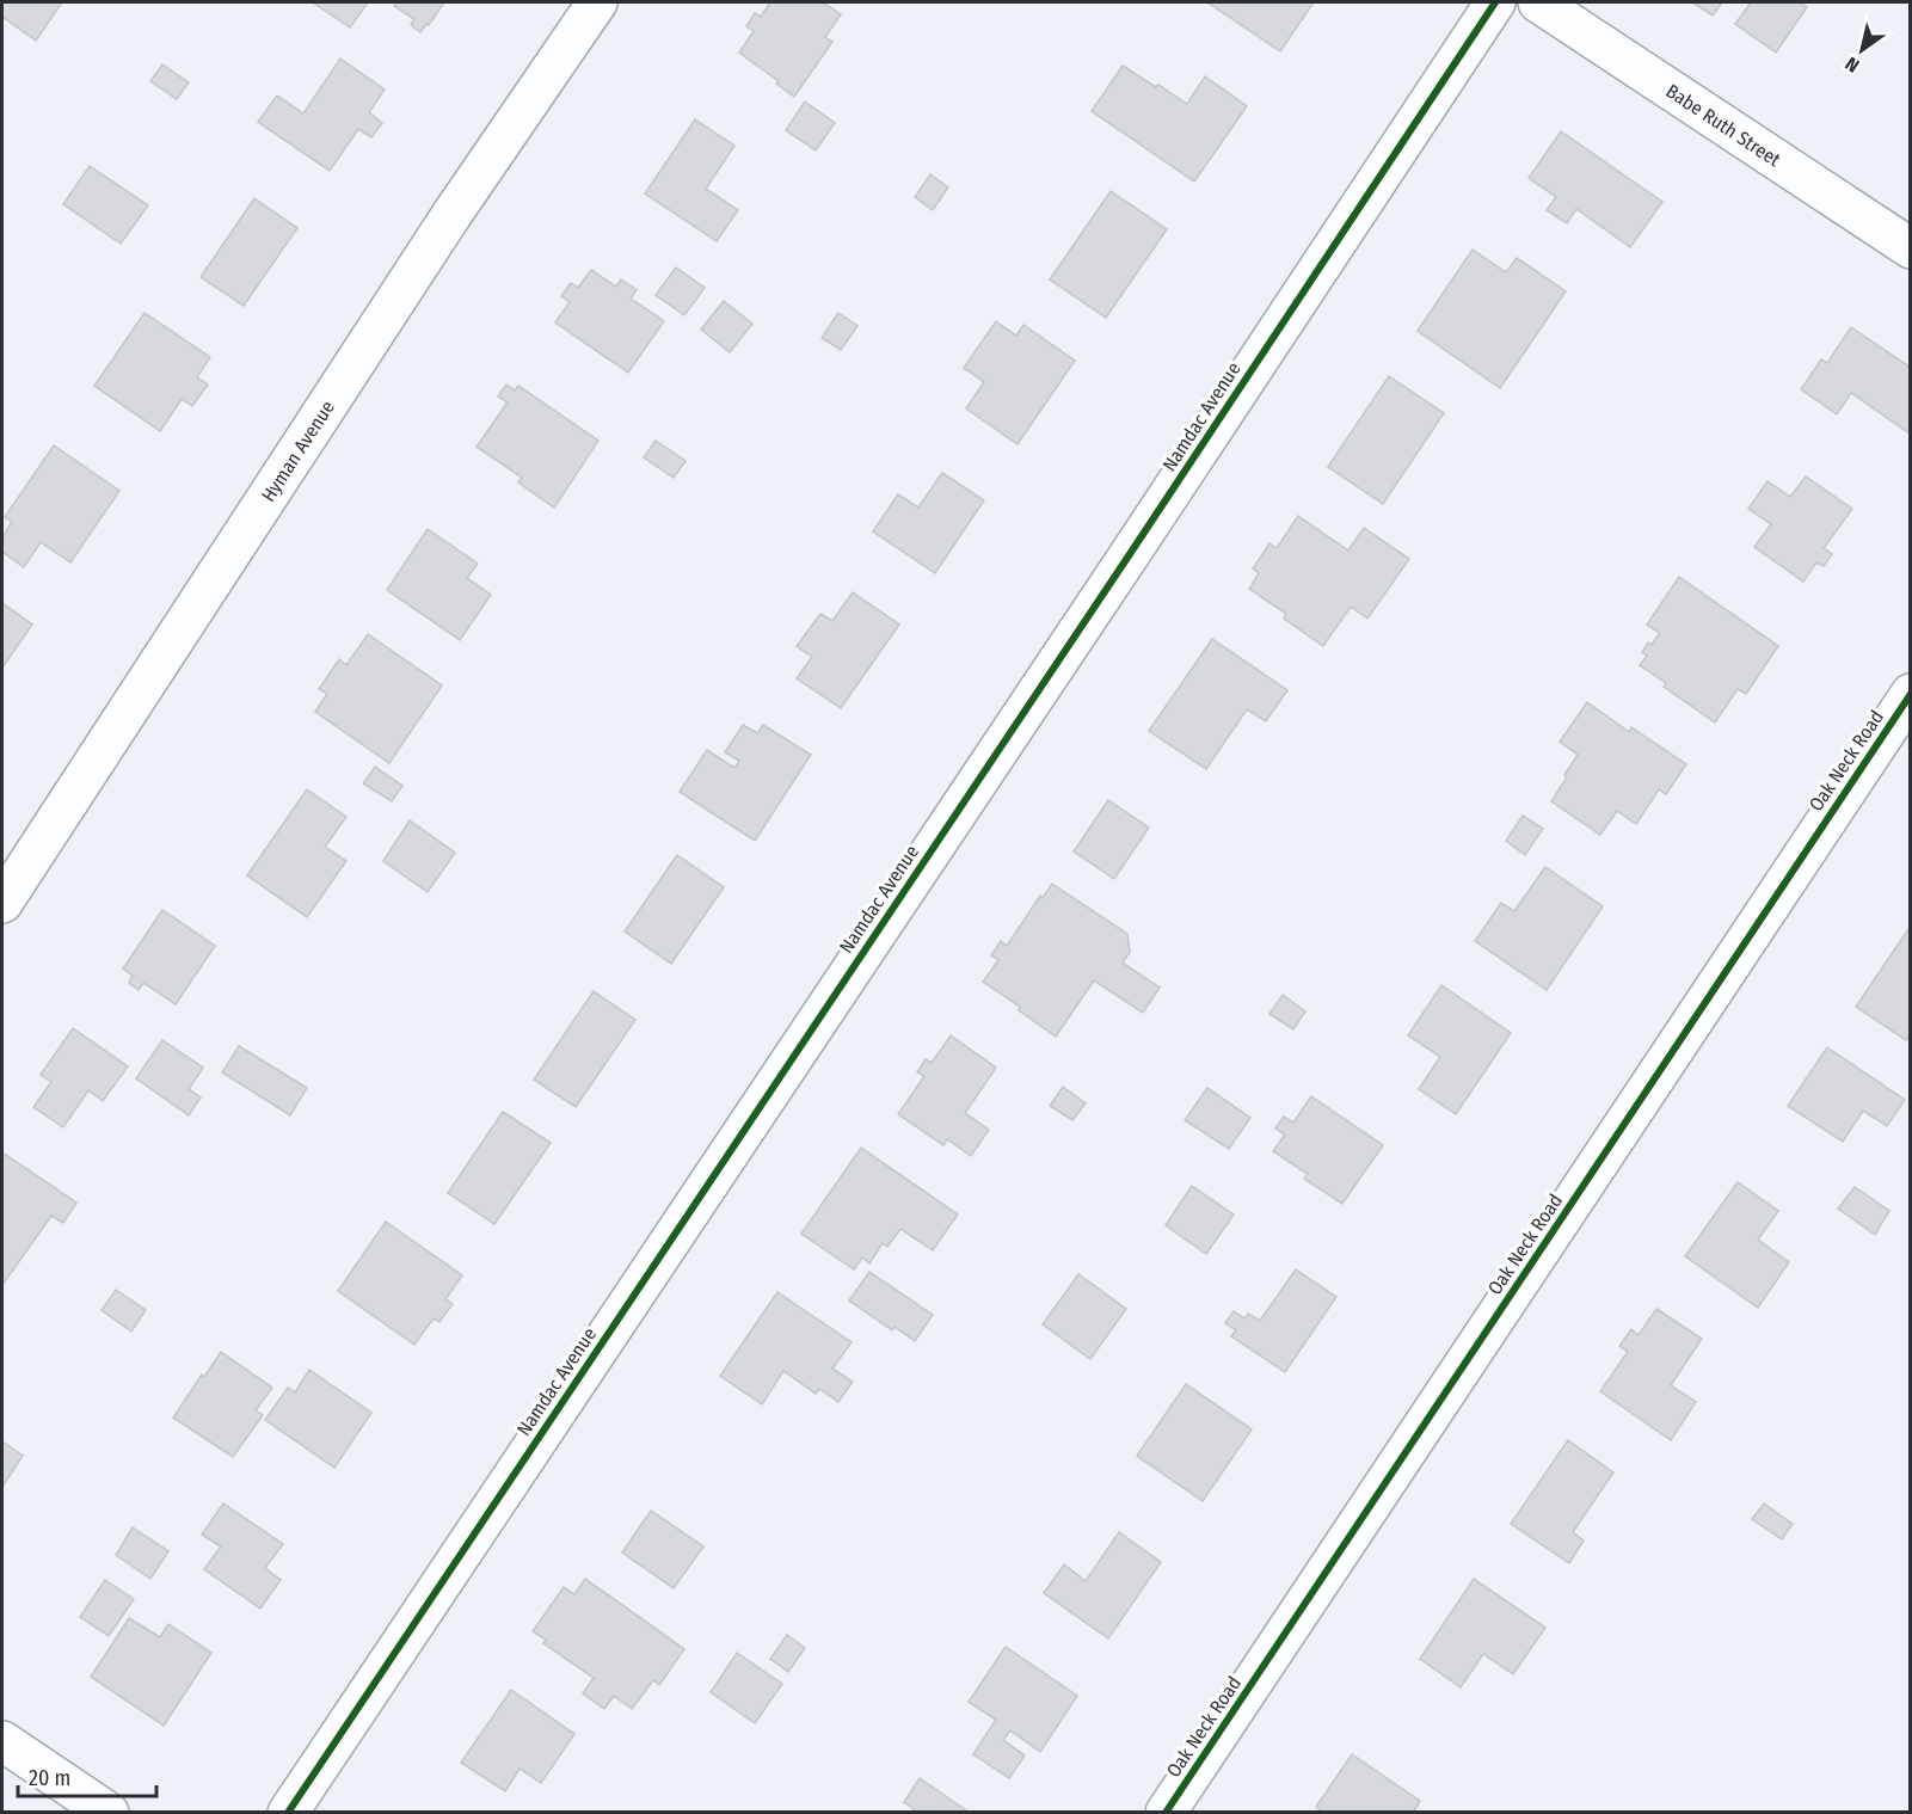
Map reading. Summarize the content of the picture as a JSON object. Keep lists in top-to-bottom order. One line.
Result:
{"streets":{"street":["Babe Ruth Street","Namdac Avenue","Hyman Avenue","Oak Neck Road"]},"scale_bar":"20 m","north":"bottom left"}
